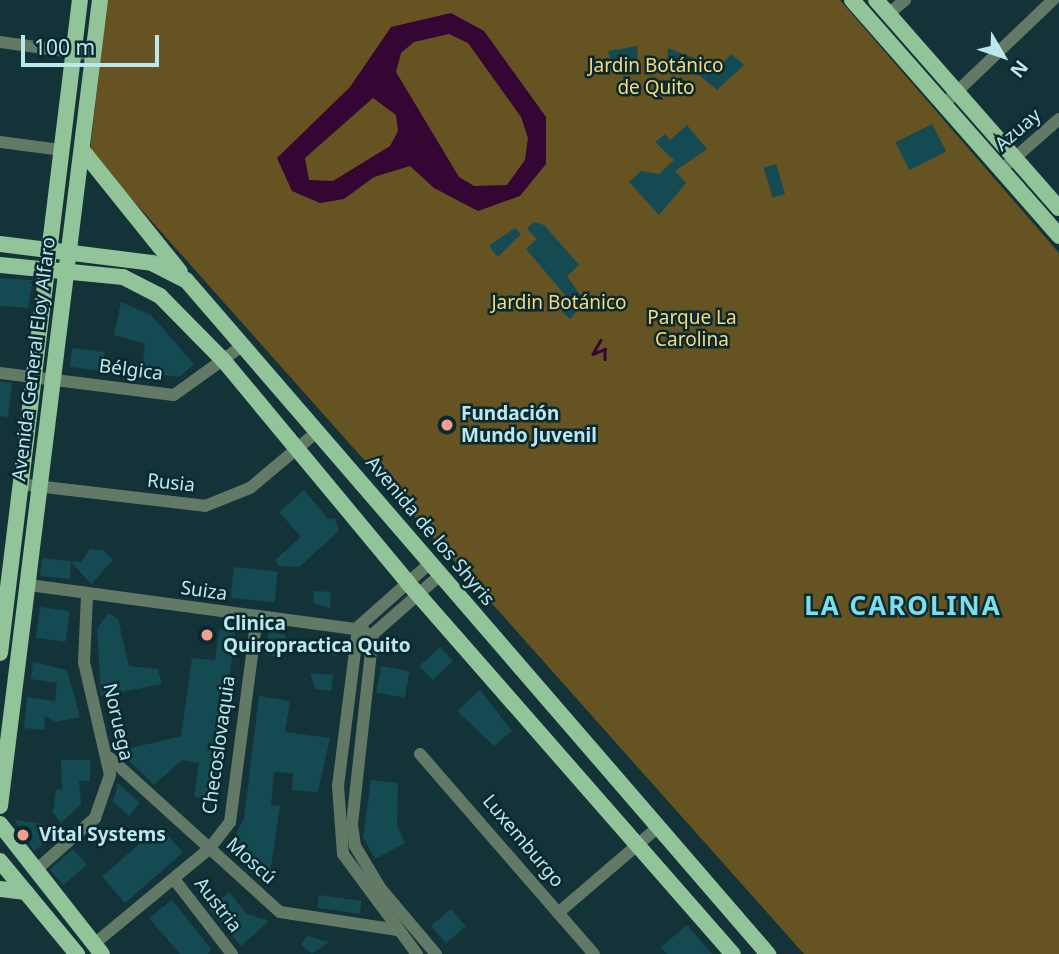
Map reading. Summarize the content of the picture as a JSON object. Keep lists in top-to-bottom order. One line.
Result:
{"streets":{"main road":["Avenida General Eloy Alfaro","Avenida de los Shyris"],"street":["Azuay","Bélgica","Rusia","Suiza","Noruega","Checoslovaquia","Luxemburgo","Moscú","Austria"]},"crossings":[["Avenida General Eloy Alfaro","Bélgica"],["Avenida General Eloy Alfaro","Rusia"],["Avenida General Eloy Alfaro","Avenida de los Shyris"],["Avenida General Eloy Alfaro","Suiza"],["Bélgica","Avenida de los Shyris"],["Rusia","Avenida de los Shyris"],["Suiza","Noruega"],["Suiza","Checoslovaquia"],["Noruega","Moscú"],["Checoslovaquia","Moscú"],["Checoslovaquia","Austria"]],"districts":["LA CAROLINA"],"parks":["Jardin Botánico de Quito","Jardin Botánico","Parque La Carolina"],"places":["Fundación Mundo Juvenil","Clinica Quiropractica Quito","Vital Systems"],"scale_bar":"100 m","north":"bottom right"}
